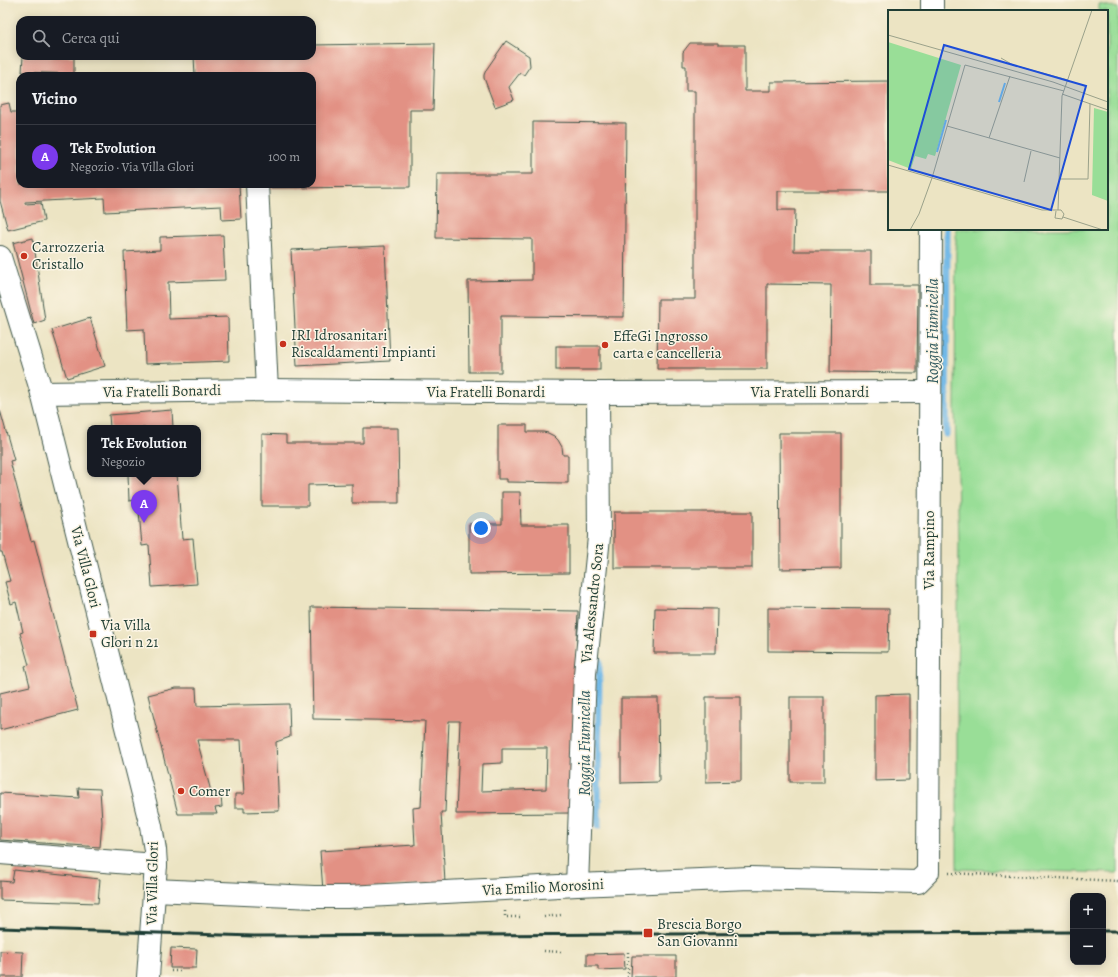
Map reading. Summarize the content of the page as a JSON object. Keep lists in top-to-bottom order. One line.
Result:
{"streets":{"street":["Via Fratelli Bonardi","Via Rampino","Via Villa Glori","Via Alessandro Sora","Via Emilio Morosini"]},"crossings":[["Via Fratelli Bonardi","Via Rampino"],["Via Fratelli Bonardi","Via Villa Glori"],["Via Fratelli Bonardi","Via Alessandro Sora"],["Via Rampino","Via Emilio Morosini"],["Via Villa Glori","Via Emilio Morosini"],["Via Alessandro Sora","Via Emilio Morosini"]],"water":["Roggia Fiumicella"],"places":{"other":["Carrozzeria Cristallo","IRI Idrosanitari Riscaldamenti Impianti","EffeGi Ingrosso carta e cancelleria","Comer"],"transit":["Via Villa Glori n 21","Brescia Borgo San Giovanni"]},"page":{"search":"Cerca qui","heading":"Vicino","list":[{"mark":"A","name":"Tek Evolution","note":"Negozio · Via Villa Glori","value":"100 m"}],"popup":["Tek Evolution","Negozio"],"pins":"A","map_buttons":["+","−"]}}
